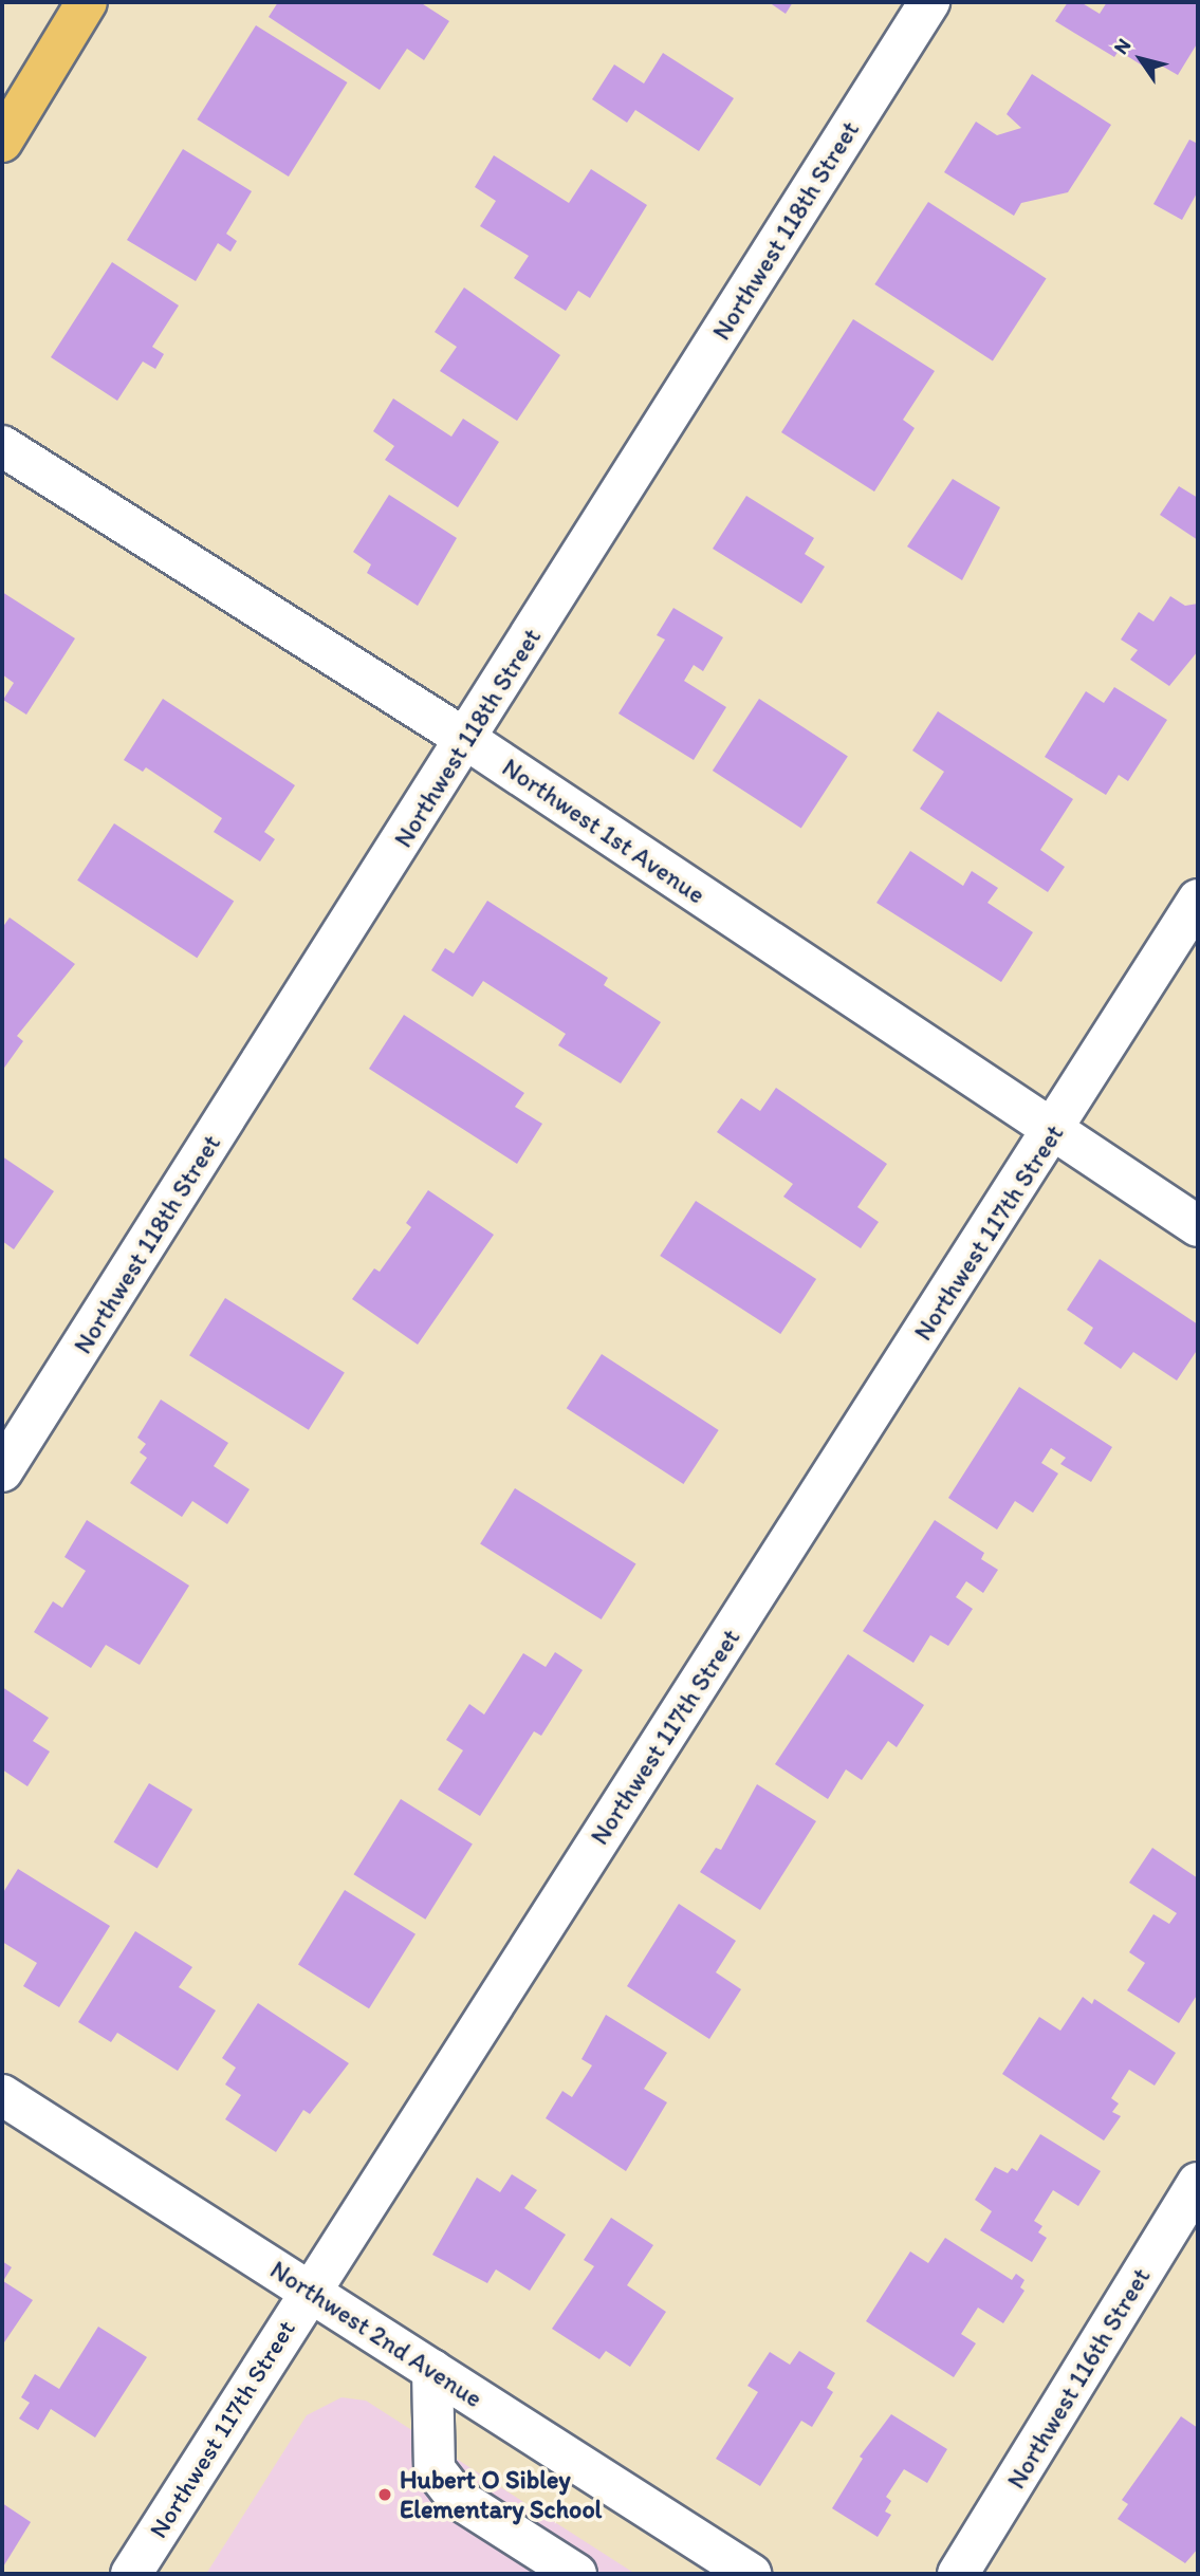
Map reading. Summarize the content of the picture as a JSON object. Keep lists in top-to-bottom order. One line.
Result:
{"streets":{"street":["Northwest 118th Street","Northwest 1st Avenue","Northwest 117th Street","Northwest 2nd Avenue","Northwest 116th Street"]},"crossings":[["Northwest 118th Street","Northwest 1st Avenue"],["Northwest 1st Avenue","Northwest 117th Street"],["Northwest 117th Street","Northwest 2nd Avenue"]],"places":["Hubert O Sibley Elementary School"],"north":"top left"}
